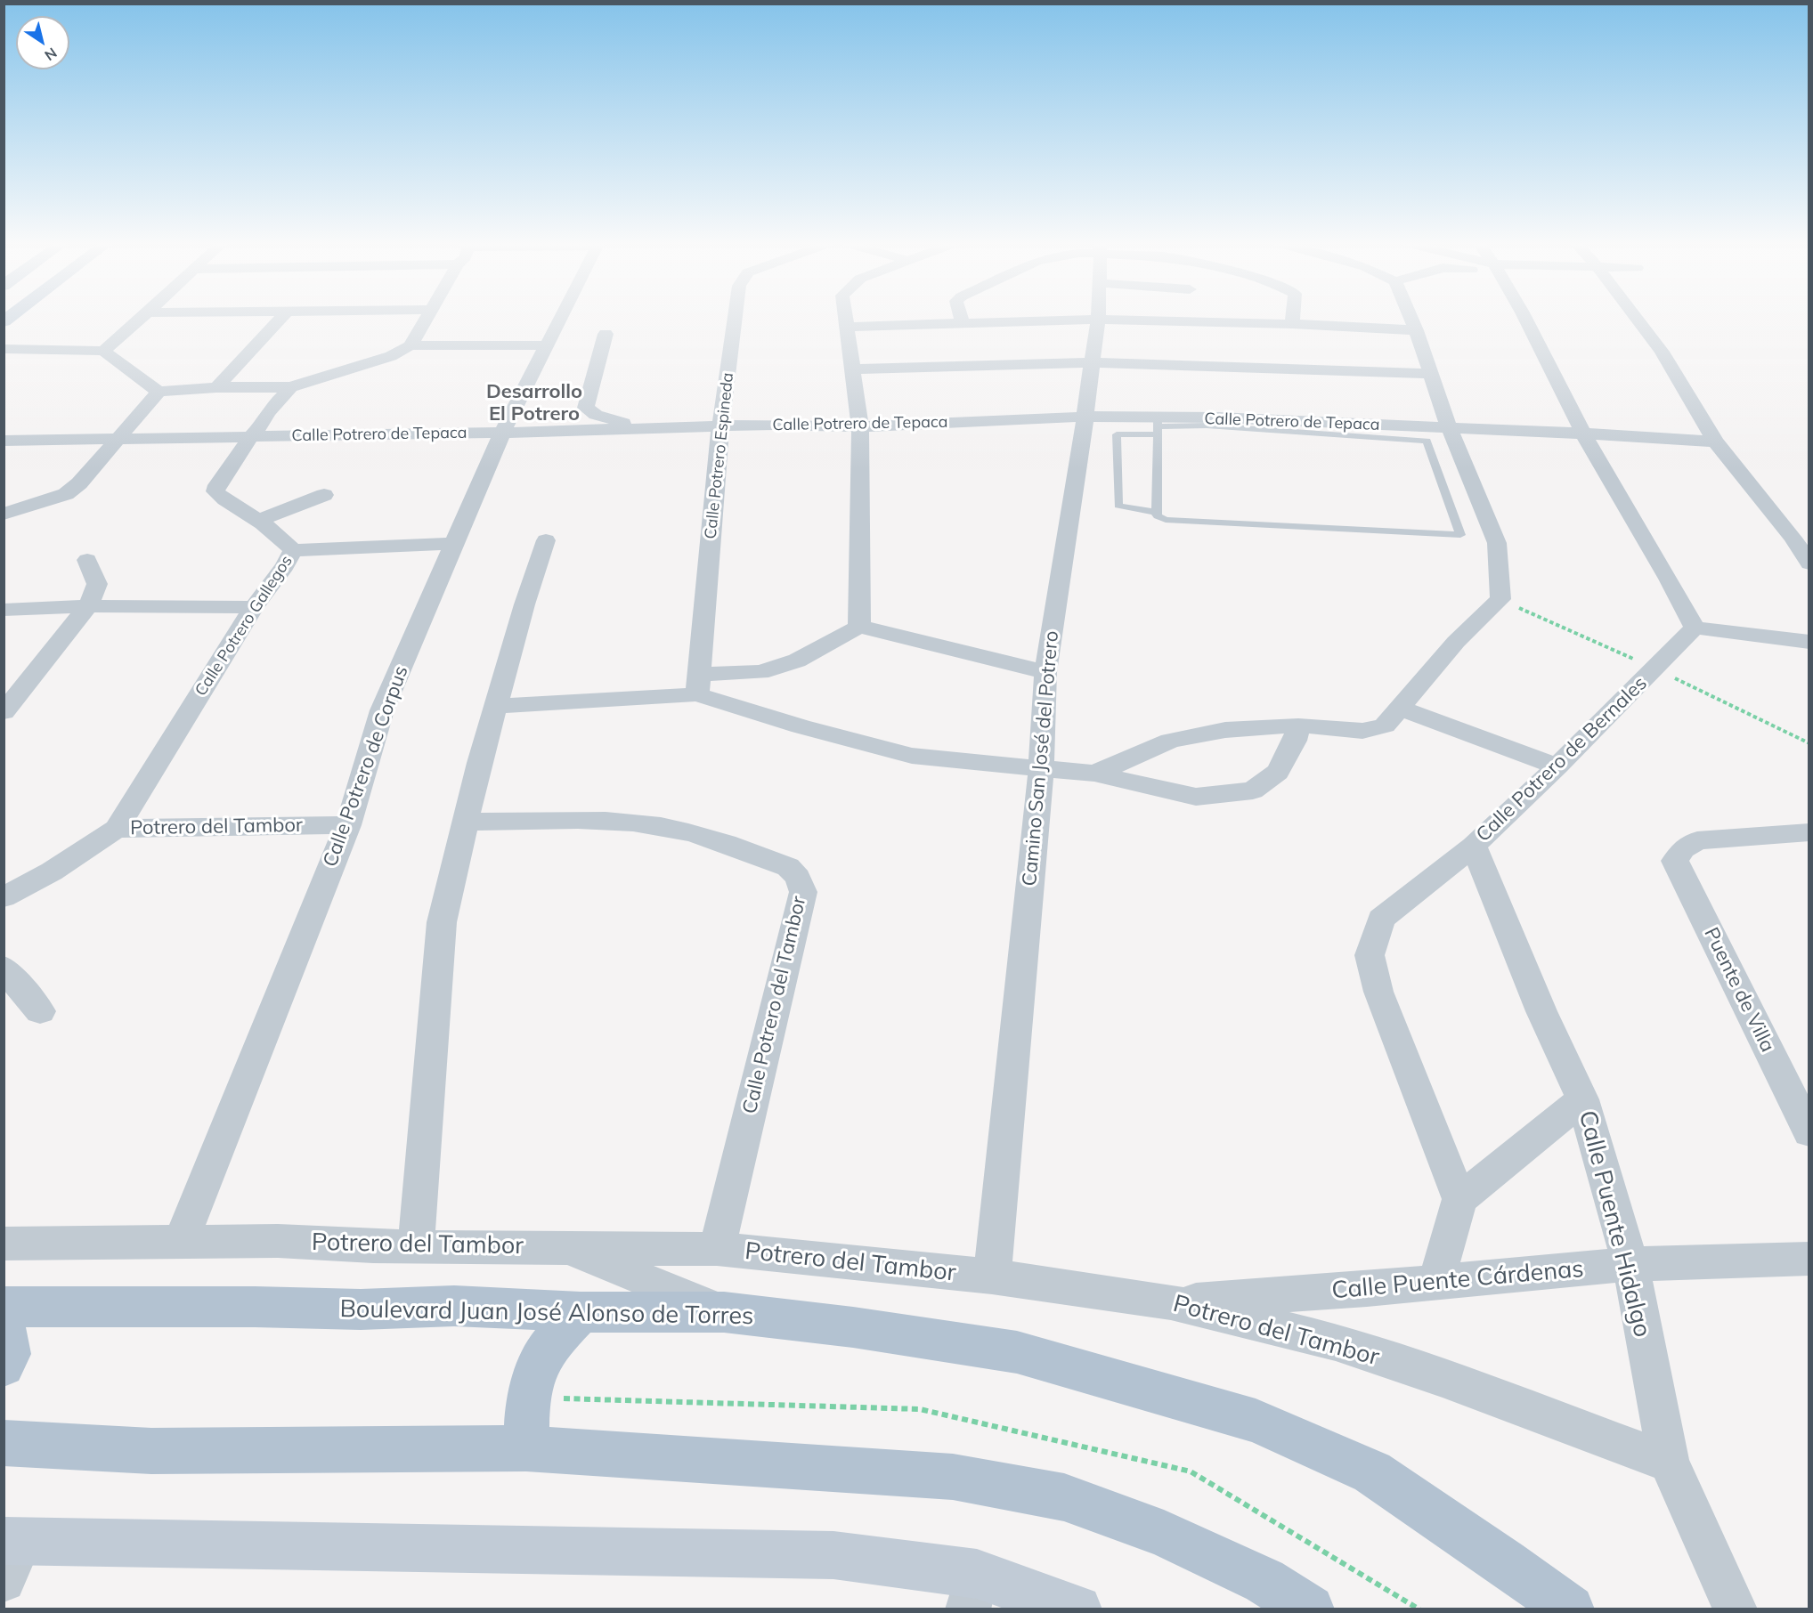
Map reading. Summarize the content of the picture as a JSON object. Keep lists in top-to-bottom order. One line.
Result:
{"streets":{"main road":["Boulevard Juan José Alonso de Torres"],"street":["Calle Potrero de Tepaca","Calle Potrero Espineda","Calle Potrero Gallegos","Camino San José del Potrero","Calle Potrero de Bernales","Calle Potrero de Corpus","Potrero del Tambor","Puente de Villa","Calle Potrero del Tambor","Calle Puente Hidalgo","Calle Puente Cárdenas"]},"crossings":[["Calle Potrero de Tepaca","Calle Potrero Espineda"],["Calle Potrero de Tepaca","Calle Potrero Gallegos"],["Calle Potrero de Tepaca","Camino San José del Potrero"],["Calle Potrero de Tepaca","Calle Potrero de Corpus"],["Calle Potrero Gallegos","Potrero del Tambor"],["Camino San José del Potrero","Potrero del Tambor"],["Calle Potrero de Bernales","Calle Puente Hidalgo"],["Calle Potrero de Corpus","Potrero del Tambor"],["Potrero del Tambor","Calle Potrero del Tambor"],["Potrero del Tambor","Calle Puente Hidalgo"],["Potrero del Tambor","Calle Puente Cárdenas"],["Calle Puente Hidalgo","Calle Puente Cárdenas"]],"districts":["Desarrollo El Potrero"],"north":"bottom right"}
